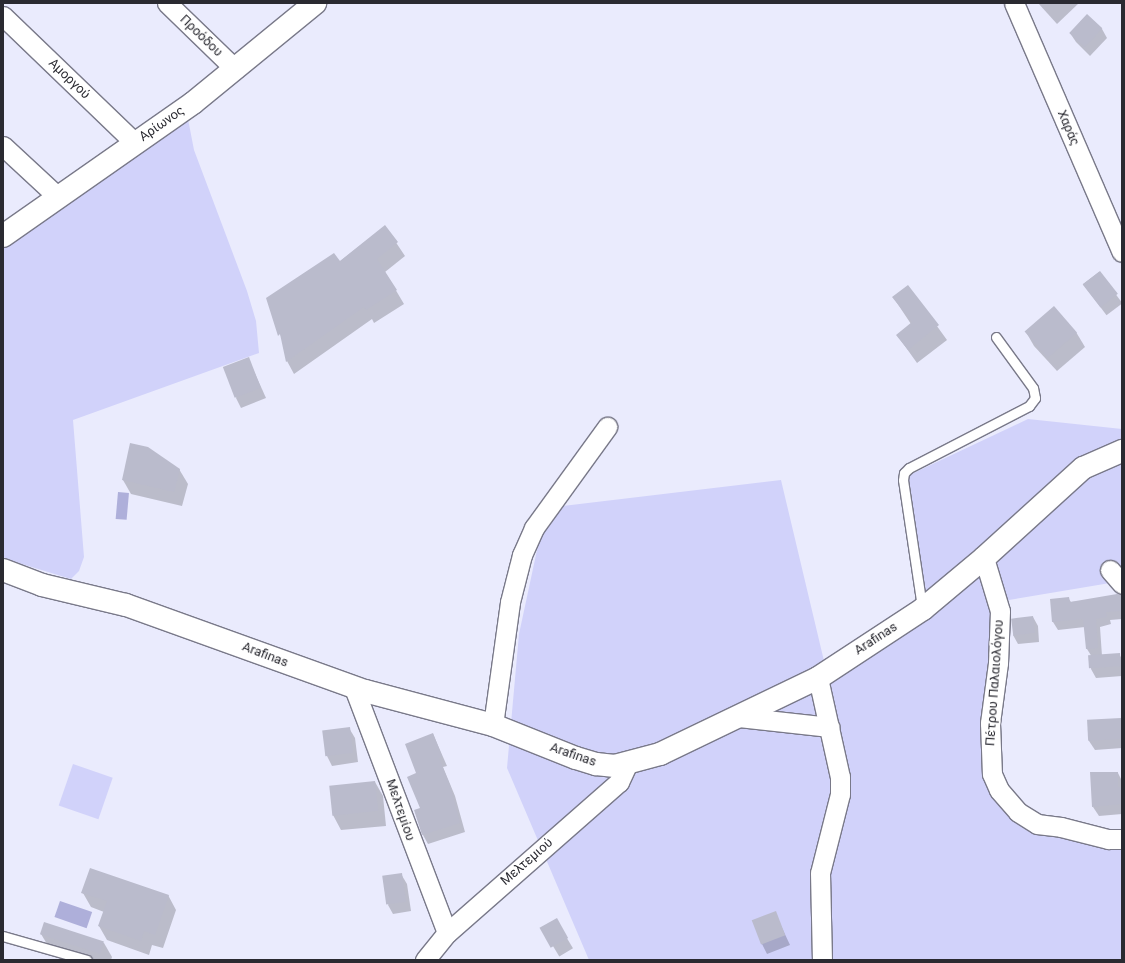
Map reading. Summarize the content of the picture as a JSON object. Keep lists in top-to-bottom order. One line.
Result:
{"streets":{"main road":["Αρίωνος","Arafinas"],"street":["Προόδου","Αμοργού","Χαράς","Πέτρου Παλαιολόγου","Μελτεμίου","Μελτεμιού"]},"crossings":[["Προόδου","Αρίωνος"],["Αμοργού","Αρίωνος"],["Arafinas","Πέτρου Παλαιολόγου"],["Arafinas","Μελτεμίου"],["Arafinas","Μελτεμιού"],["Μελτεμίου","Μελτεμιού"]]}
